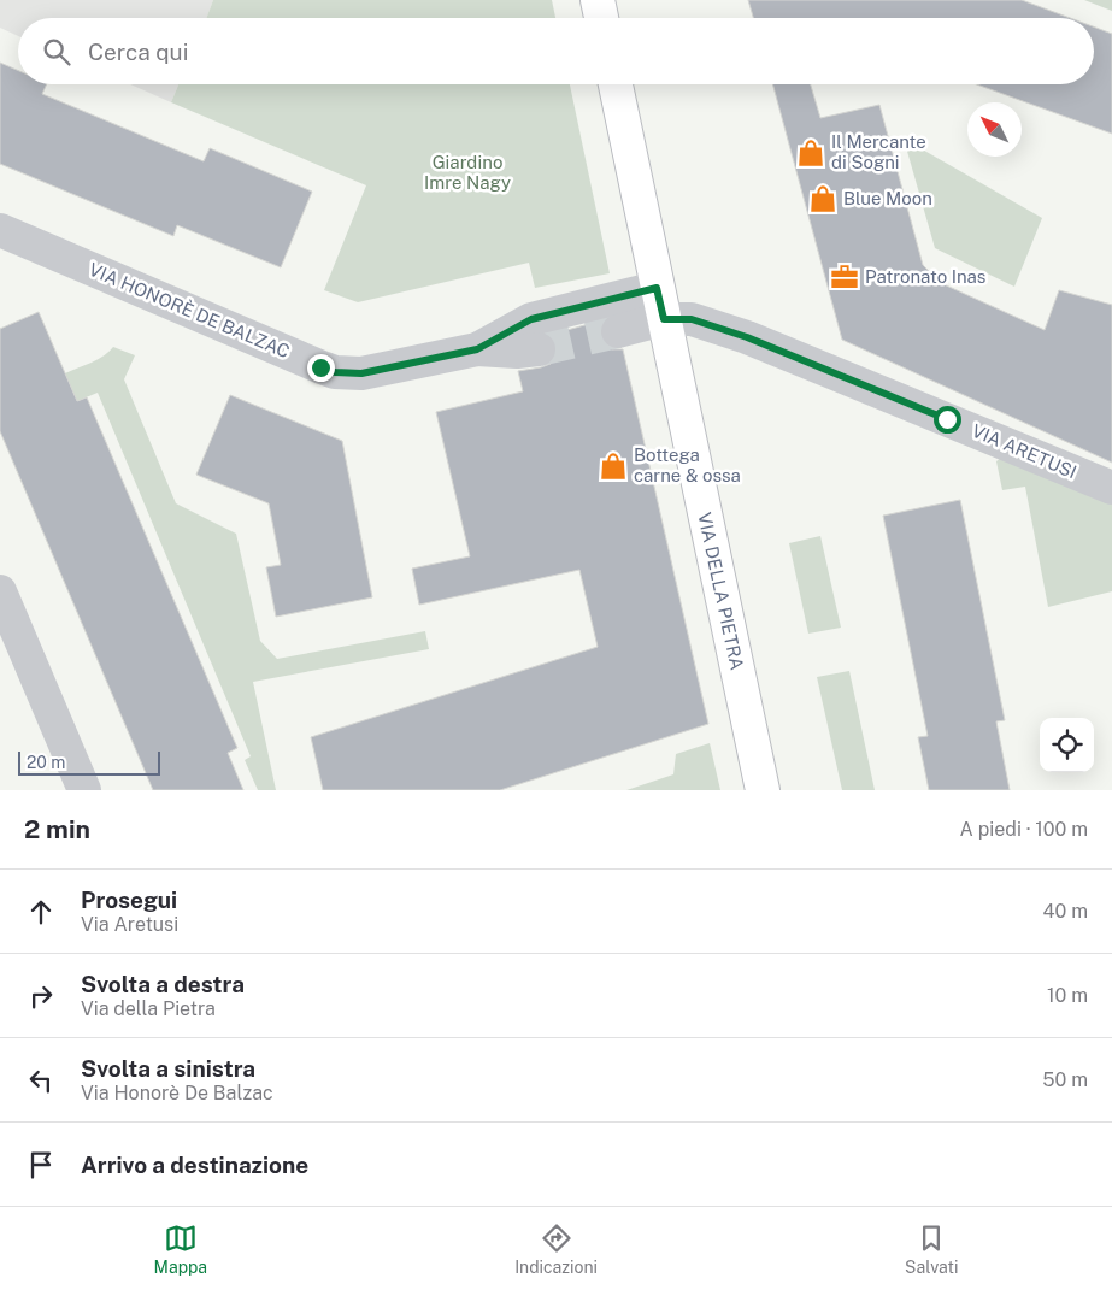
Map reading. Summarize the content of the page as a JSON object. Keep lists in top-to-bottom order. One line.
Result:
{"streets":{"main road":["VIA DELLA PIETRA"],"street":["VIA HONORÈ DE BALZAC","VIA ARETUSI"]},"crossings":[["VIA HONORÈ DE BALZAC","VIA DELLA PIETRA"],["VIA ARETUSI","VIA DELLA PIETRA"]],"parks":["Giardino Imre Nagy"],"places":{"shop":["Il Mercante di Sogni","Blue Moon","Bottega carne & ossa"],"office":["Patronato Inas"]},"scale_bar":"20 m","north":"top left","page":{"search":"Cerca qui","scale":"20 m","heading":["2 min","A piedi · 100 m"],"list":[["Prosegui","Via Aretusi","40 m"],["Svolta a destra","Via della Pietra","10 m"],["Svolta a sinistra","Via Honorè De Balzac","50 m"],"Arrivo a destinazione"],"nav":["Mappa","Indicazioni","Salvati"]}}
